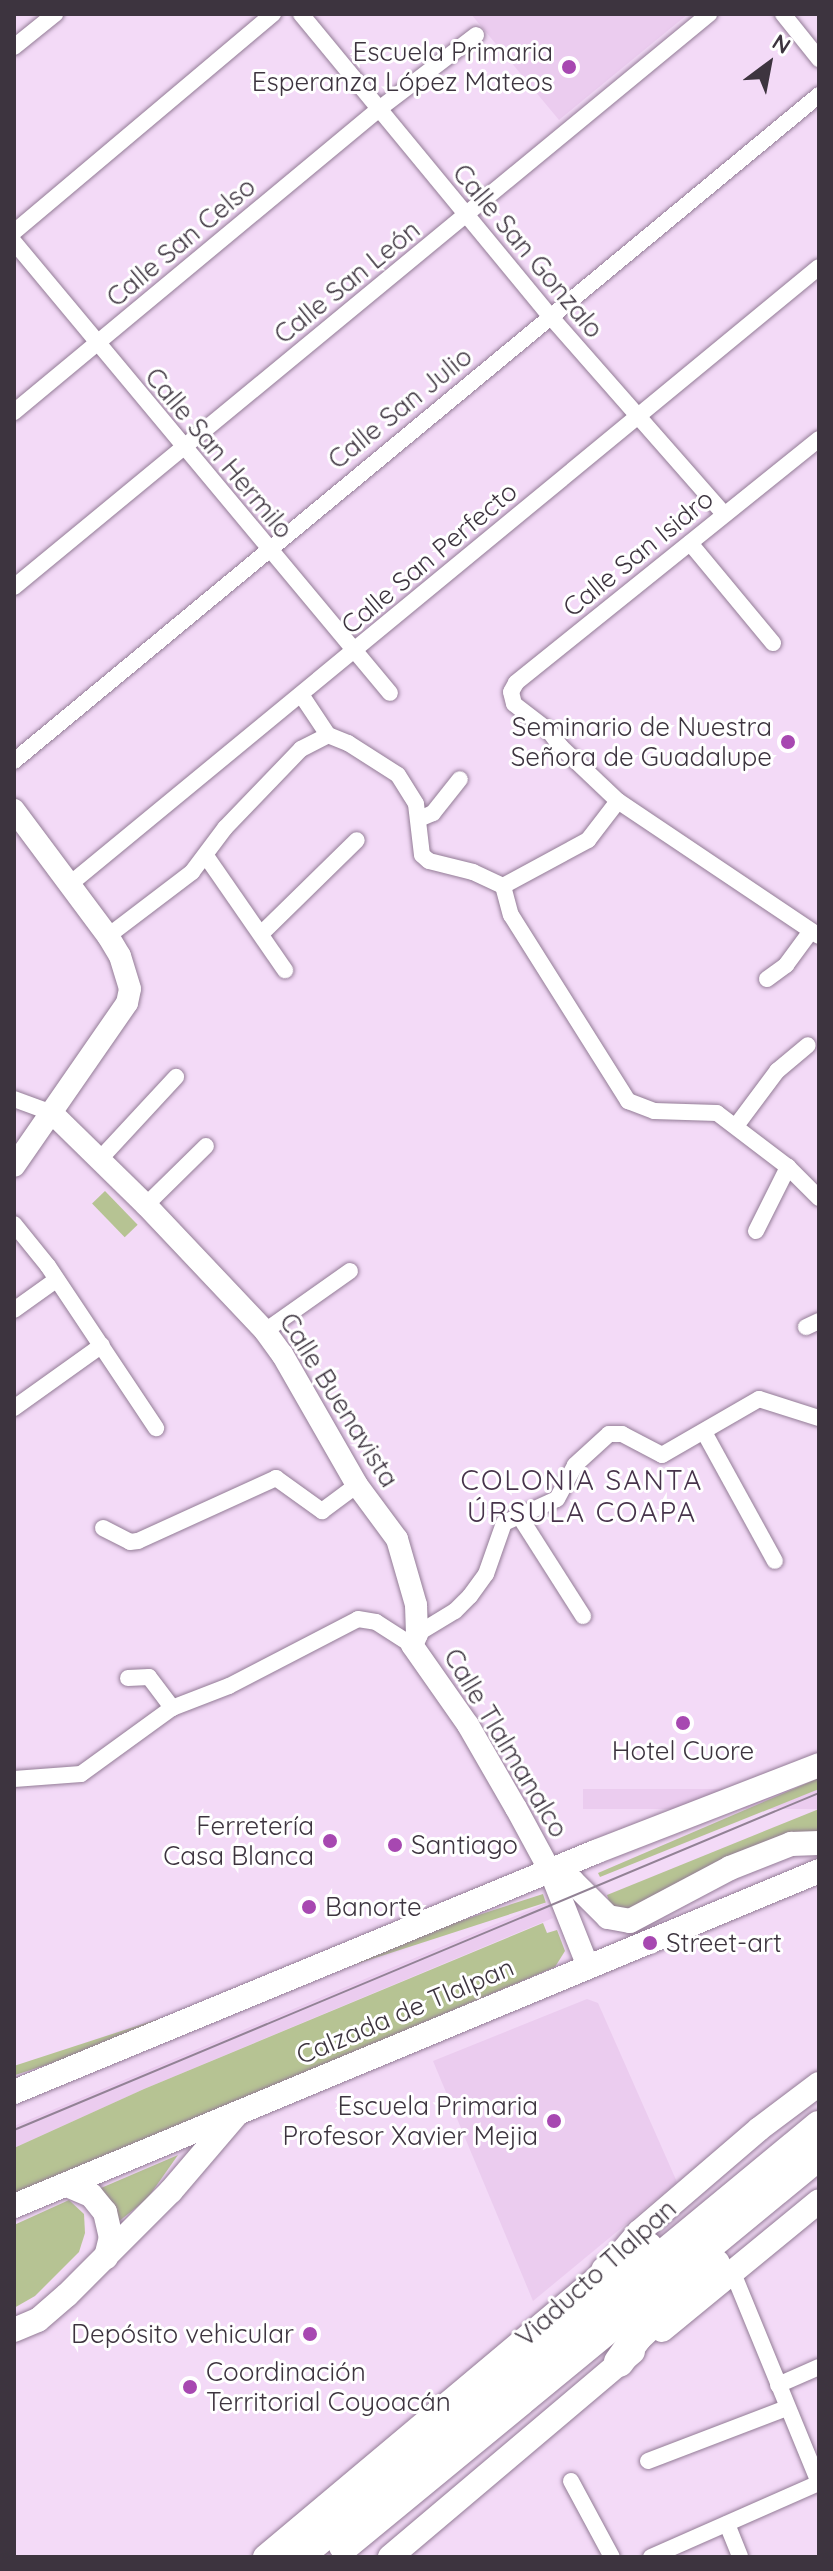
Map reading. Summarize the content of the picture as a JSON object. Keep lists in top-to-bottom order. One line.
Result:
{"streets":{"highway":["Viaducto Tlalpan"],"main road":["Calzada de Tlalpan"],"street":["Calle San Celso","Calle San Gonzalo","Calle San León","Calle San Julio","Calle San Hermilo","Calle San Isidro","Calle San Perfecto","Calle Buenavista","Calle Tlalmanalco"]},"crossings":[["Calle San Celso","Calle San Gonzalo"],["Calle San Celso","Calle San Hermilo"],["Calle San Gonzalo","Calle San León"],["Calle San Gonzalo","Calle San Julio"],["Calle San Gonzalo","Calle San Isidro"],["Calle San Gonzalo","Calle San Perfecto"],["Calle San León","Calle San Hermilo"],["Calle San Julio","Calle San Hermilo"],["Calle San Hermilo","Calle San Perfecto"],["Calle Buenavista","Calle Tlalmanalco"],["Calle Tlalmanalco","Calzada de Tlalpan"]],"districts":["COLONIA SANTA ÚRSULA COAPA"],"places":["Escuela Primaria Esperanza López Mateos","Seminario de Nuestra Señora de Guadalupe","Hotel Cuore","Ferretería Casa Blanca","Santiago","Banorte","Street-art","Escuela Primaria Profesor Xavier Mejia","Depósito vehicular","Coordinación Territorial Coyoacán"],"north":"top right"}
